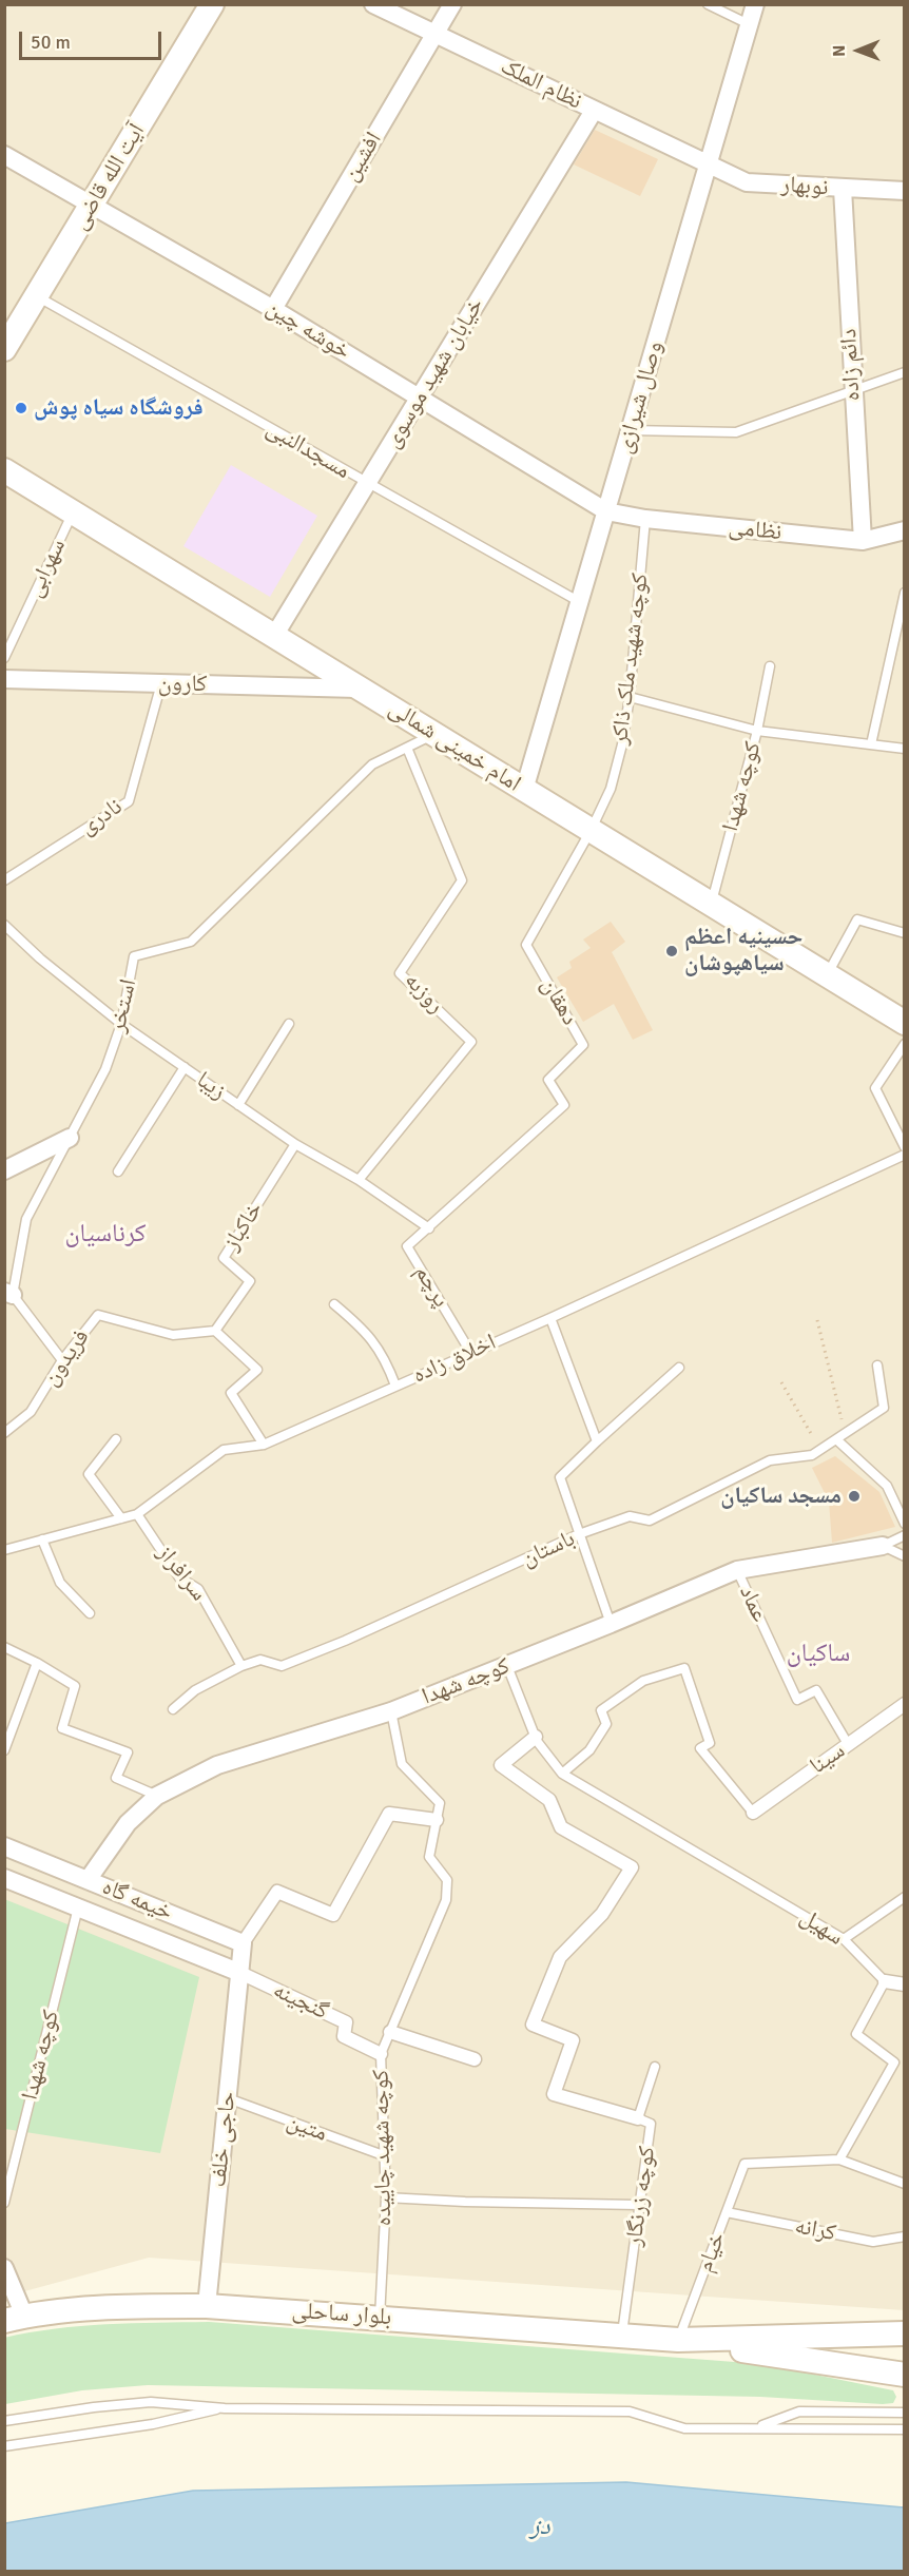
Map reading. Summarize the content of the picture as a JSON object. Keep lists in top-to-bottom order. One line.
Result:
{"streets":{"main road":["آیت الله قاضی","امام خمینی شمالی","بلوار ساحلی"],"street":["نظام الملک","افشین","نوبهار","خوشه چین","دائم زاده","خیابان شهید موسوی","وصال شیرازی","نظامی","کارون","کوچه شهدا","سینا","خیمه گاه","گنجینه","حاجی خلف"],"lane":["مسجدالنبی","سهرابی","کوچه شهید ملک ذاکر","نادری","روزبه","دهقان","استخر","زیبا","خاکباز","پرچم","فریدون","اخلاق زاده","باستان","سرافراز","عماد","سهیل","متین","کوچه شهید چاییده","کوچه زرنگار","کرانه","خیام"]},"crossings":[["نظام الملک","افشین"],["نظام الملک","نوبهار"],["نظام الملک","خیابان شهید موسوی"],["نظام الملک","وصال شیرازی"],["افشین","خوشه چین"],["آیت الله قاضی","خوشه چین"],["آیت الله قاضی","مسجدالنبی"],["نوبهار","دائم زاده"],["نوبهار","وصال شیرازی"],["خوشه چین","خیابان شهید موسوی"],["خوشه چین","وصال شیرازی"],["خوشه چین","نظامی"],["دائم زاده","نظامی"],["خیابان شهید موسوی","مسجدالنبی"],["خیابان شهید موسوی","امام خمینی شمالی"],["وصال شیرازی","مسجدالنبی"],["وصال شیرازی","نظامی"],["وصال شیرازی","امام خمینی شمالی"],["نظامی","کوچه شهید ملک ذاکر"],["سهرابی","امام خمینی شمالی"],["کوچه شهید ملک ذاکر","امام خمینی شمالی"],["کوچه شهید ملک ذاکر","دهقان"],["کارون","امام خمینی شمالی"],["کارون","نادری"],["امام خمینی شمالی","کوچه شهدا"],["امام خمینی شمالی","دهقان"],["امام خمینی شمالی","استخر"],["کوچه شهدا","عماد"],["کوچه شهدا","خیمه گاه"],["کوچه شهدا","سهیل"],["کوچه شهدا","کوچه شهید چاییده"],["روزبه","استخر"],["روزبه","زیبا"],["دهقان","زیبا"],["دهقان","پرچم"],["استخر","زیبا"],["استخر","فریدون"],["زیبا","خاکباز"],["زیبا","پرچم"],["خاکباز","فریدون"],["پرچم","اخلاق زاده"],["اخلاق زاده","سرافراز"],["باستان","سرافراز"],["عماد","سینا"],["گنجینه","حاجی خلف"],["گنجینه","کوچه شهید چاییده"],["متین","حاجی خلف"],["متین","کوچه شهید چاییده"],["حاجی خلف","بلوار ساحلی"],["کوچه شهید چاییده","بلوار ساحلی"],["کوچه زرنگار","بلوار ساحلی"],["کرانه","خیام"],["خیام","بلوار ساحلی"]],"districts":["کرناسیان","ساکیان"],"water":["دز"],"places":["فروشگاه سیاه پوش","حسینیه اعظم سیاهپوشان","مسجد ساکیان"],"scale_bar":"50 m","north":"left"}
